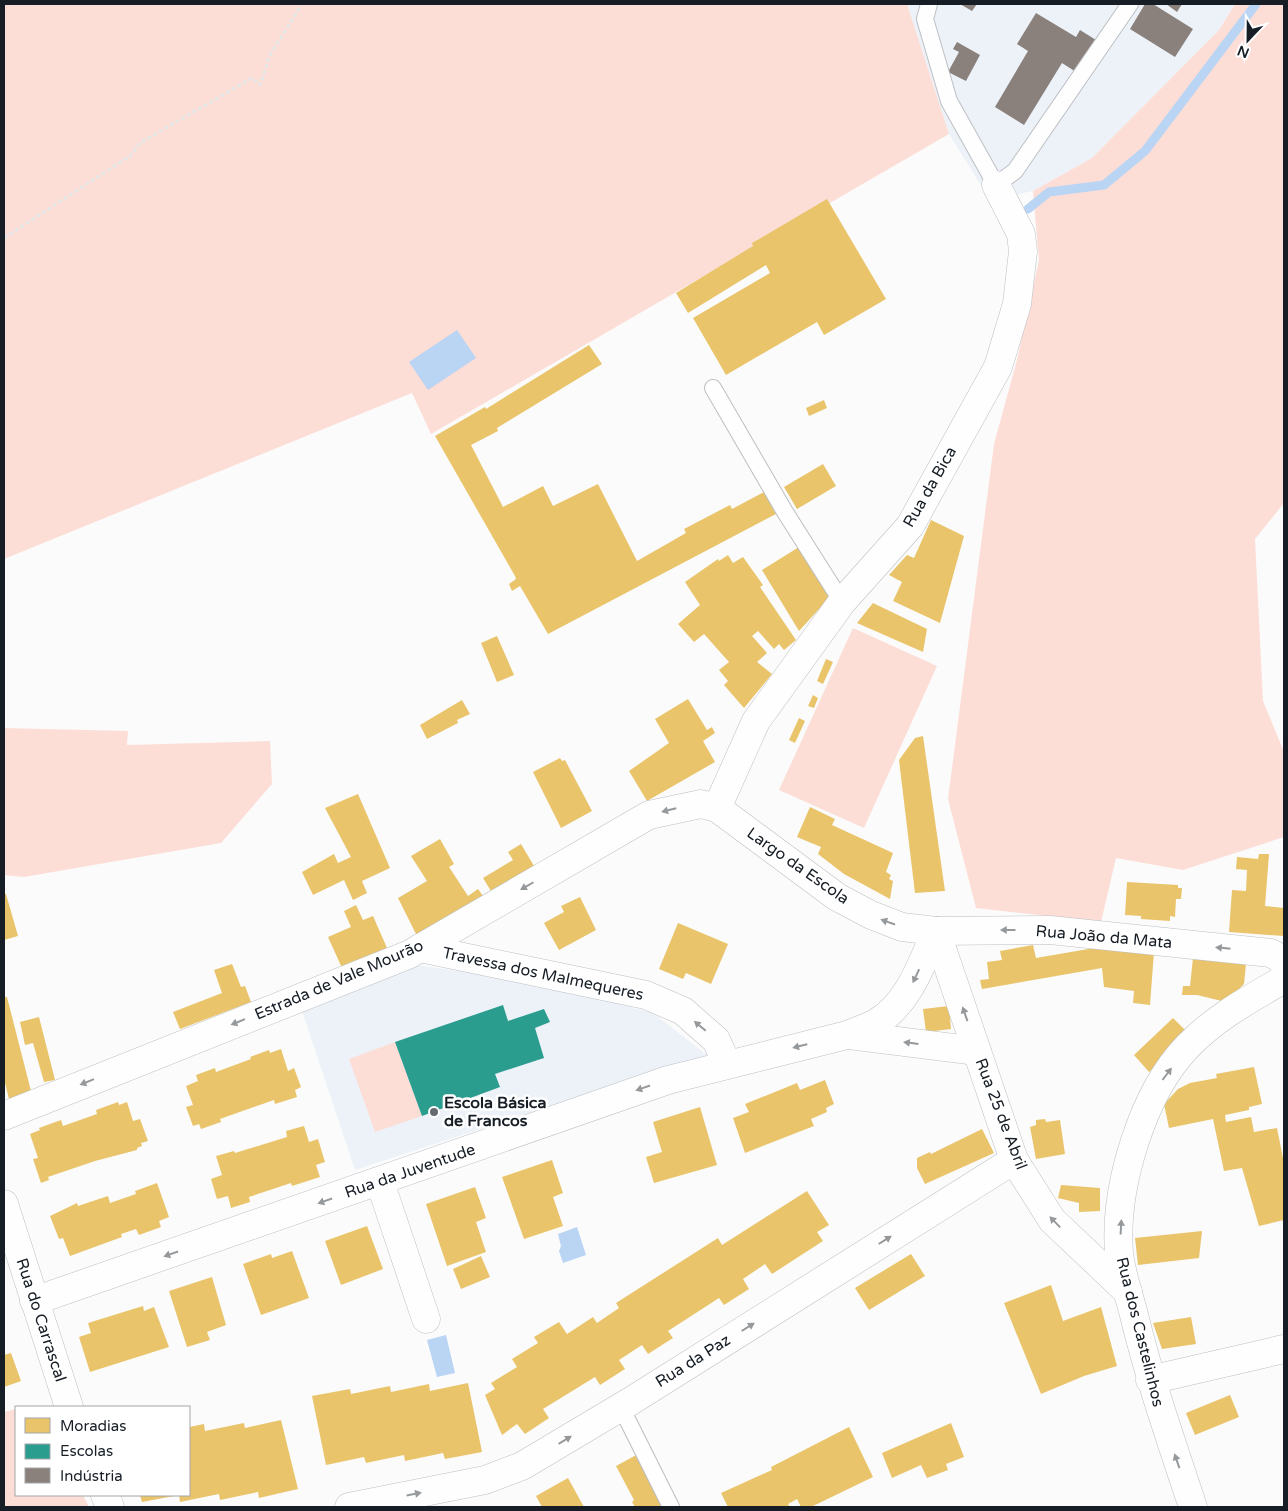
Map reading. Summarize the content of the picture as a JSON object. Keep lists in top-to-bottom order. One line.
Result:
{"streets":{"street":["Rua da Bica","Largo da Escola","Rua João da Mata","Travessa dos Malmequeres","Estrada de Vale Mourão","Rua 25 de Abril","Rua da Juventude","Rua do Carrascal","Rua dos Castelinhos","Rua da Paz"]},"crossings":[["Rua da Bica","Largo da Escola"],["Rua da Bica","Estrada de Vale Mourão"],["Largo da Escola","Rua João da Mata"],["Largo da Escola","Estrada de Vale Mourão"],["Largo da Escola","Rua 25 de Abril"],["Rua João da Mata","Rua 25 de Abril"],["Travessa dos Malmequeres","Estrada de Vale Mourão"],["Travessa dos Malmequeres","Rua da Juventude"],["Rua 25 de Abril","Rua dos Castelinhos"],["Rua 25 de Abril","Rua da Paz"],["Rua da Juventude","Rua do Carrascal"]],"one_way":["Largo da Escola","Rua João da Mata","Travessa dos Malmequeres","Estrada de Vale Mourão","Rua 25 de Abril","Rua da Juventude","Rua dos Castelinhos","Rua da Paz"],"places":["Escola Básica de Francos"],"legend":["Moradias","Escolas","Indústria"],"north":"bottom"}
